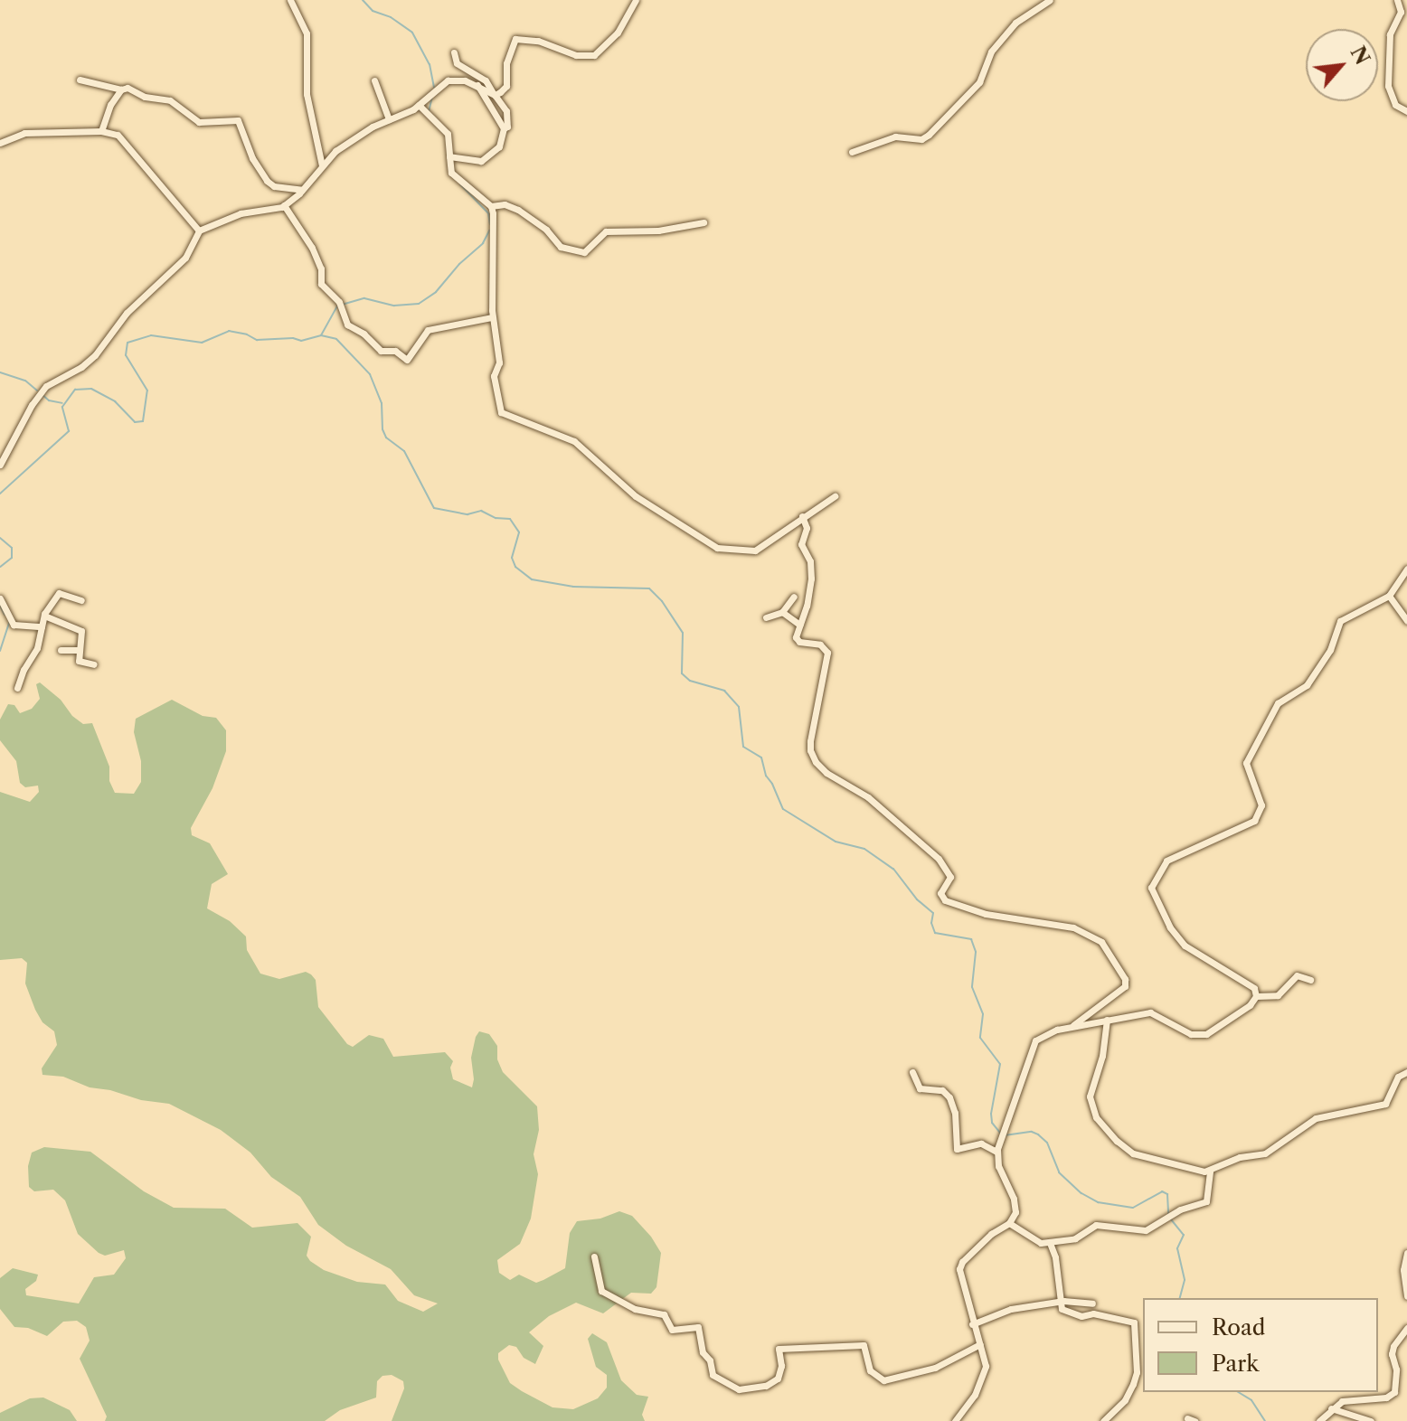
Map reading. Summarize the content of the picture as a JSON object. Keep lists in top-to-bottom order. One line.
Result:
{"legend":["Road","Park"],"north":"top right"}
